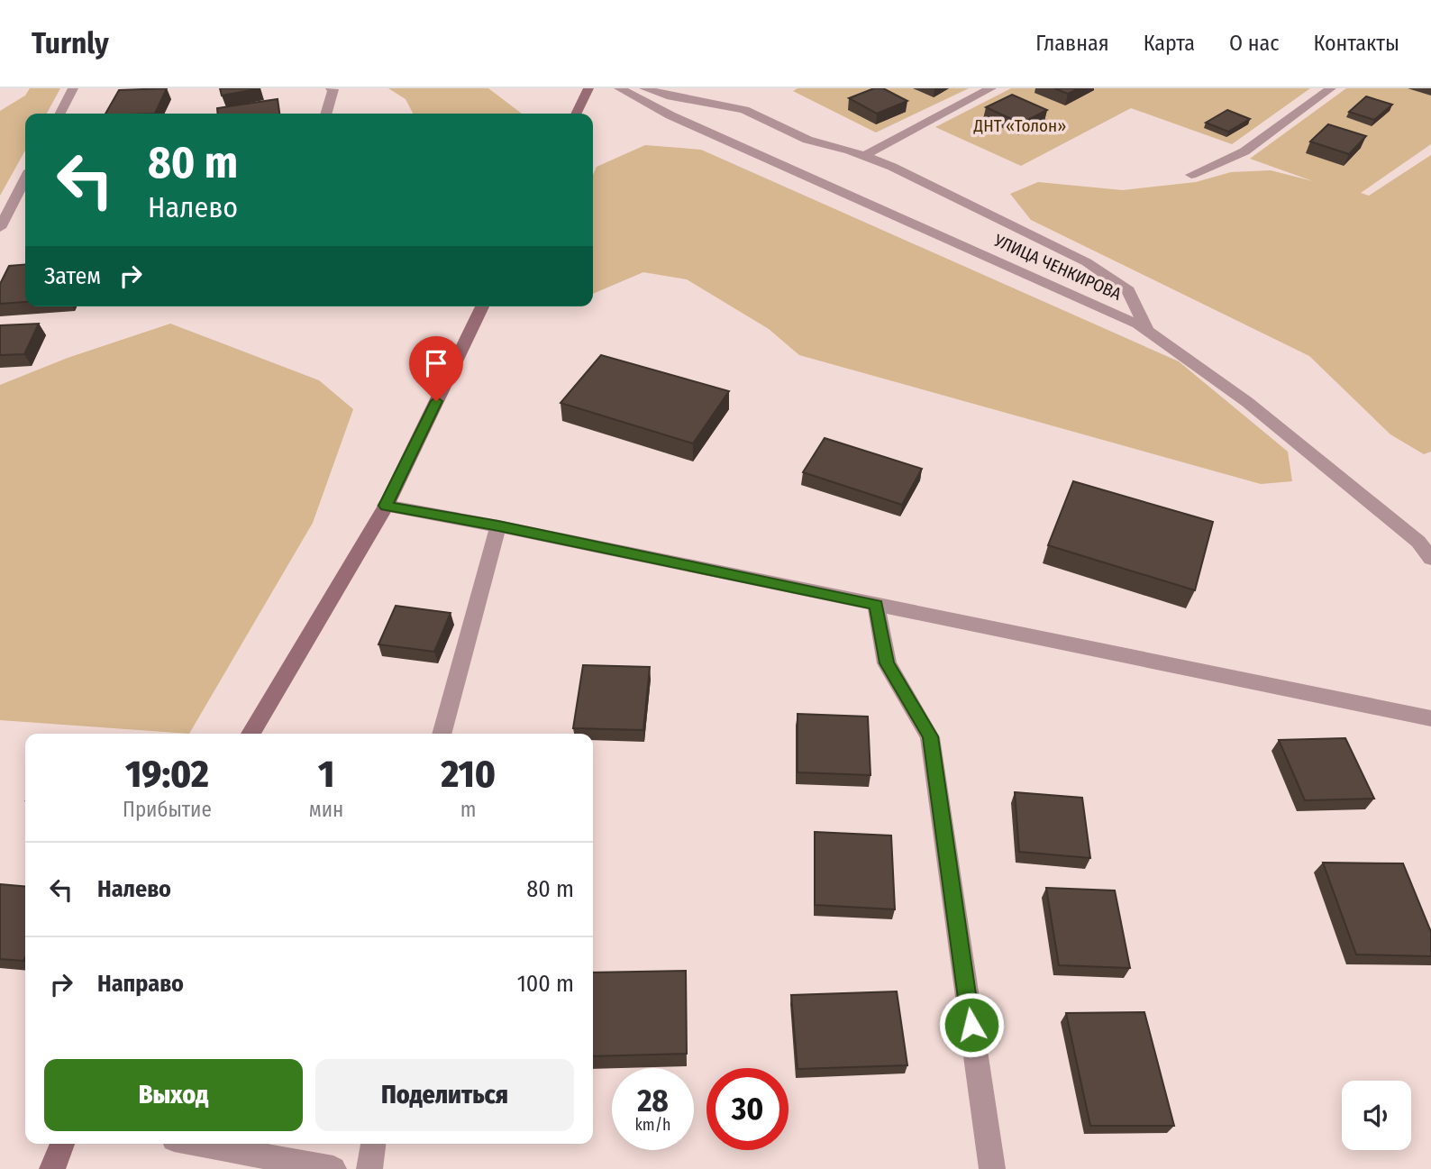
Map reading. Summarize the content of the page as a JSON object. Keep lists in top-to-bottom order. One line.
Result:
{"streets":{"street":["УЛИЦА ЧЕНКИРОВА"]},"parks":["ДНТ «Толон»"],"page":{"header":"Turnly","nav":["Главная","Карта","О нас","Контакты"],"turn":["80 m","Налево"],"then":"Затем","eta":["19:02","Прибытие","1","мин","210","m"],"list":[{"name":"Налево","value":"80 m"},{"name":"Направо","value":"100 m"}],"buttons":["Выход","Поделиться"],"speed":"28 km/h","limit":"30"}}
